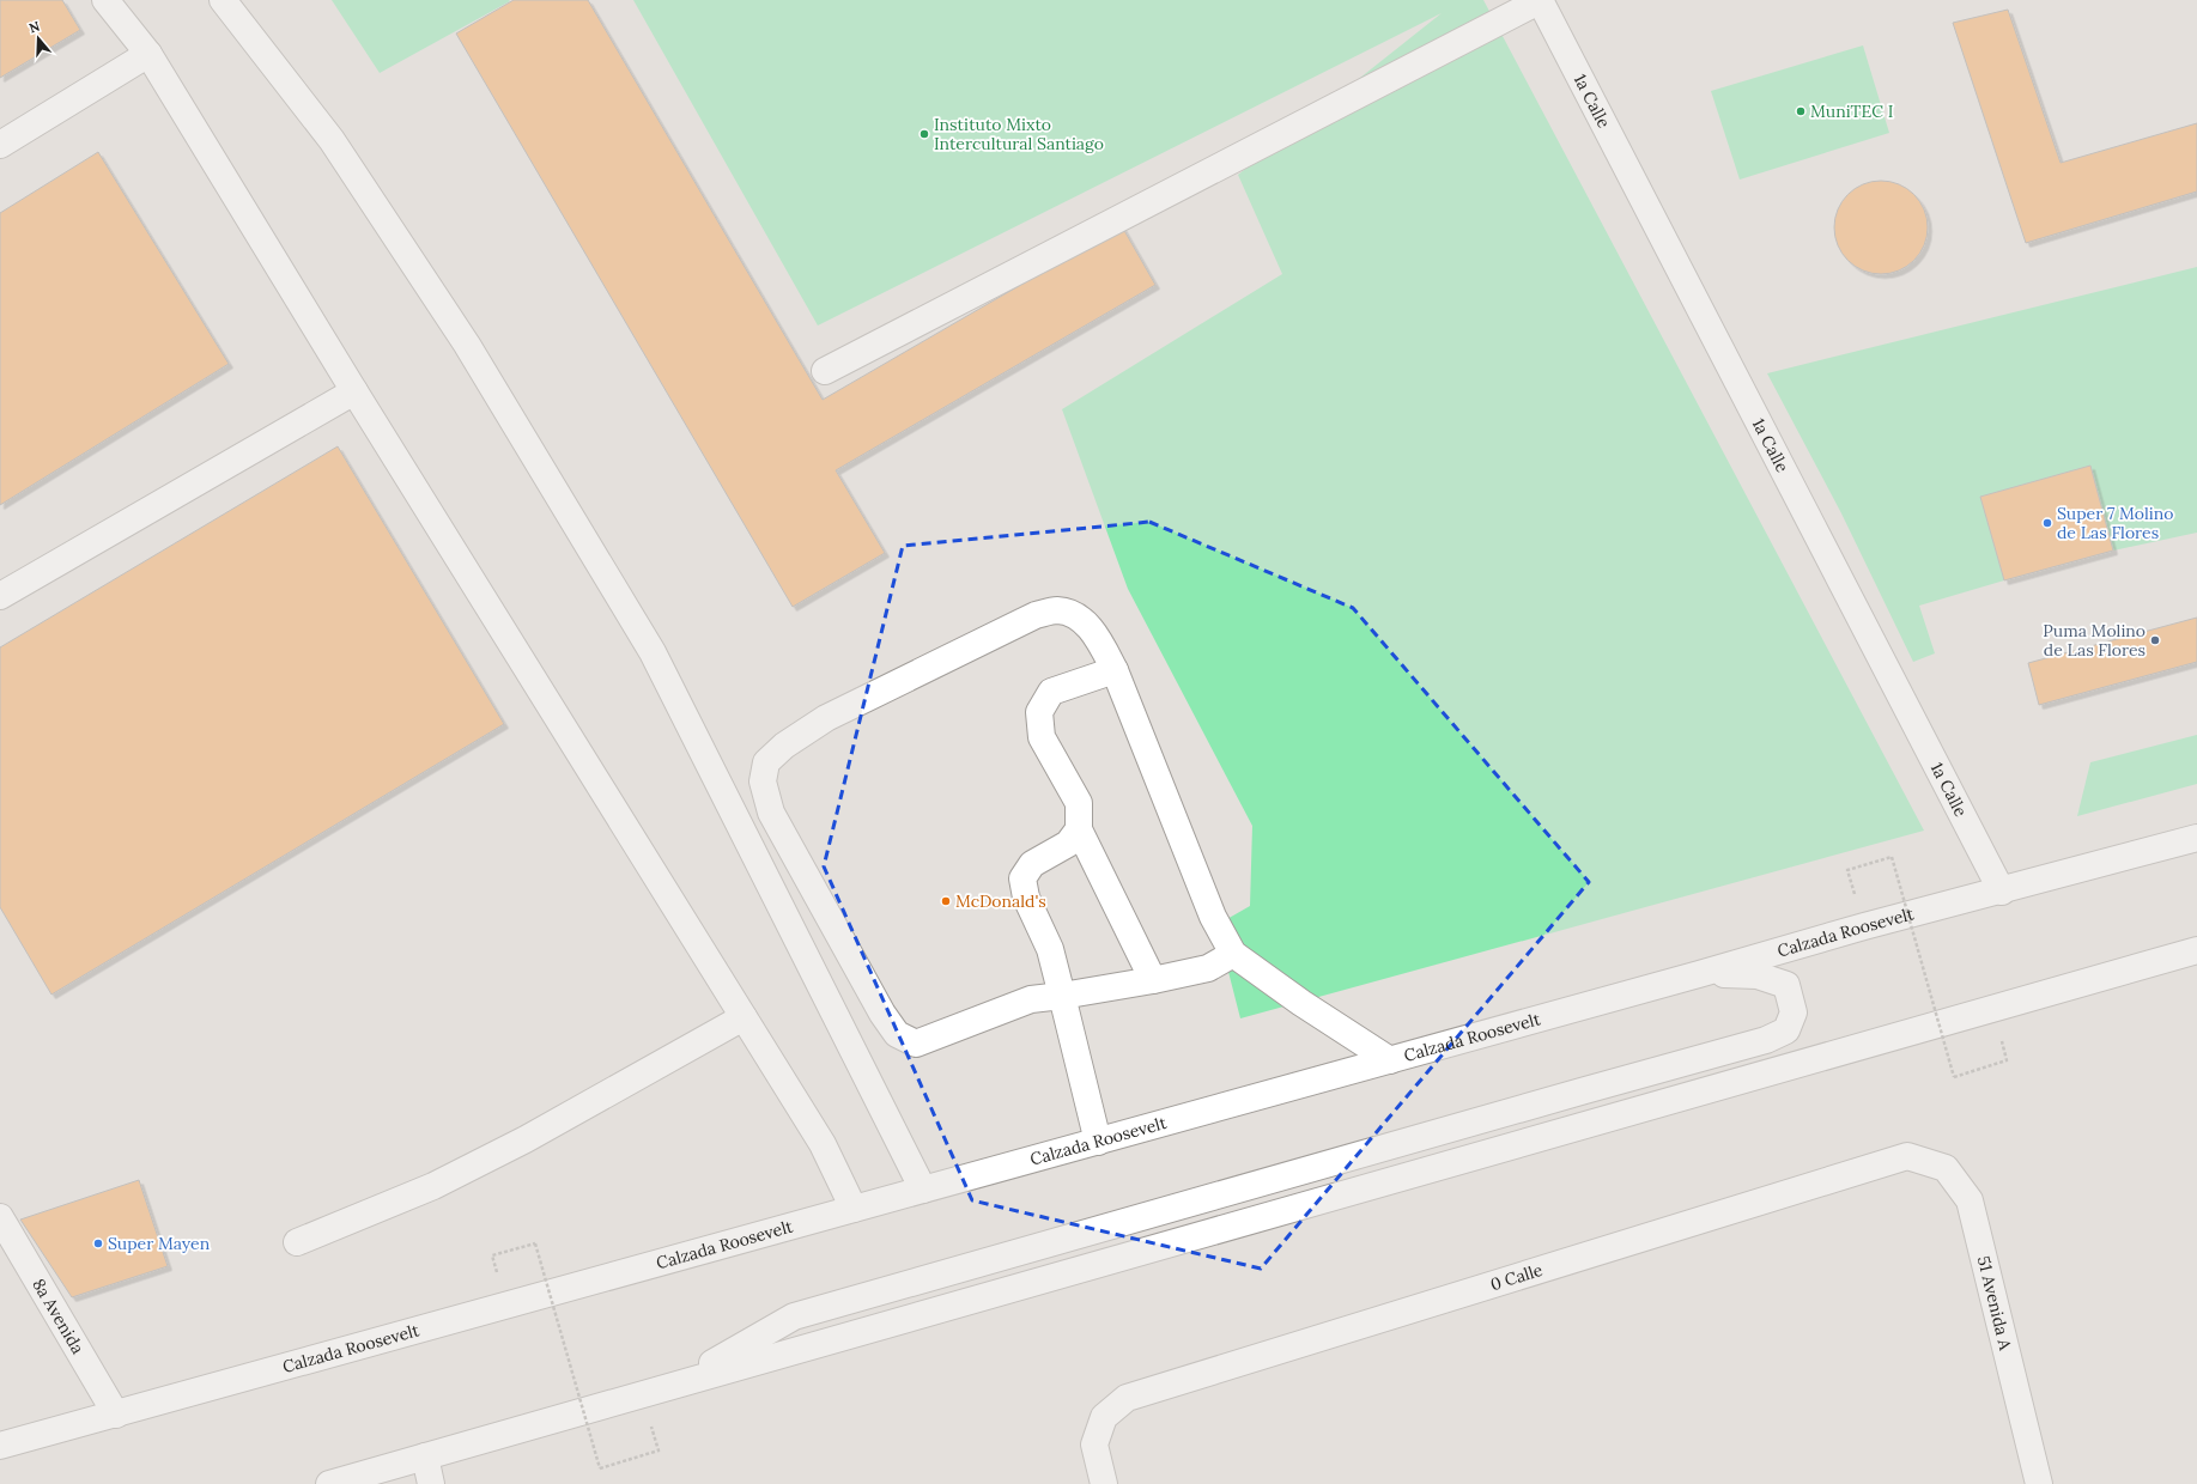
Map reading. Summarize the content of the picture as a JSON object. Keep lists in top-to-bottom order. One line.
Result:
{"streets":{"main road":["1a Calle","Calzada Roosevelt","0 Calle","51 Avenida A","8a Avenida"]},"crossings":[["1a Calle","Calzada Roosevelt"],["Calzada Roosevelt","8a Avenida"],["0 Calle","51 Avenida A"]],"places":["MuniTEC I","Instituto Mixto Intercultural Santiago","Super 7 Molino de Las Flores","Puma Molino de Las Flores","McDonald's","Super Mayen"],"north":"top"}
